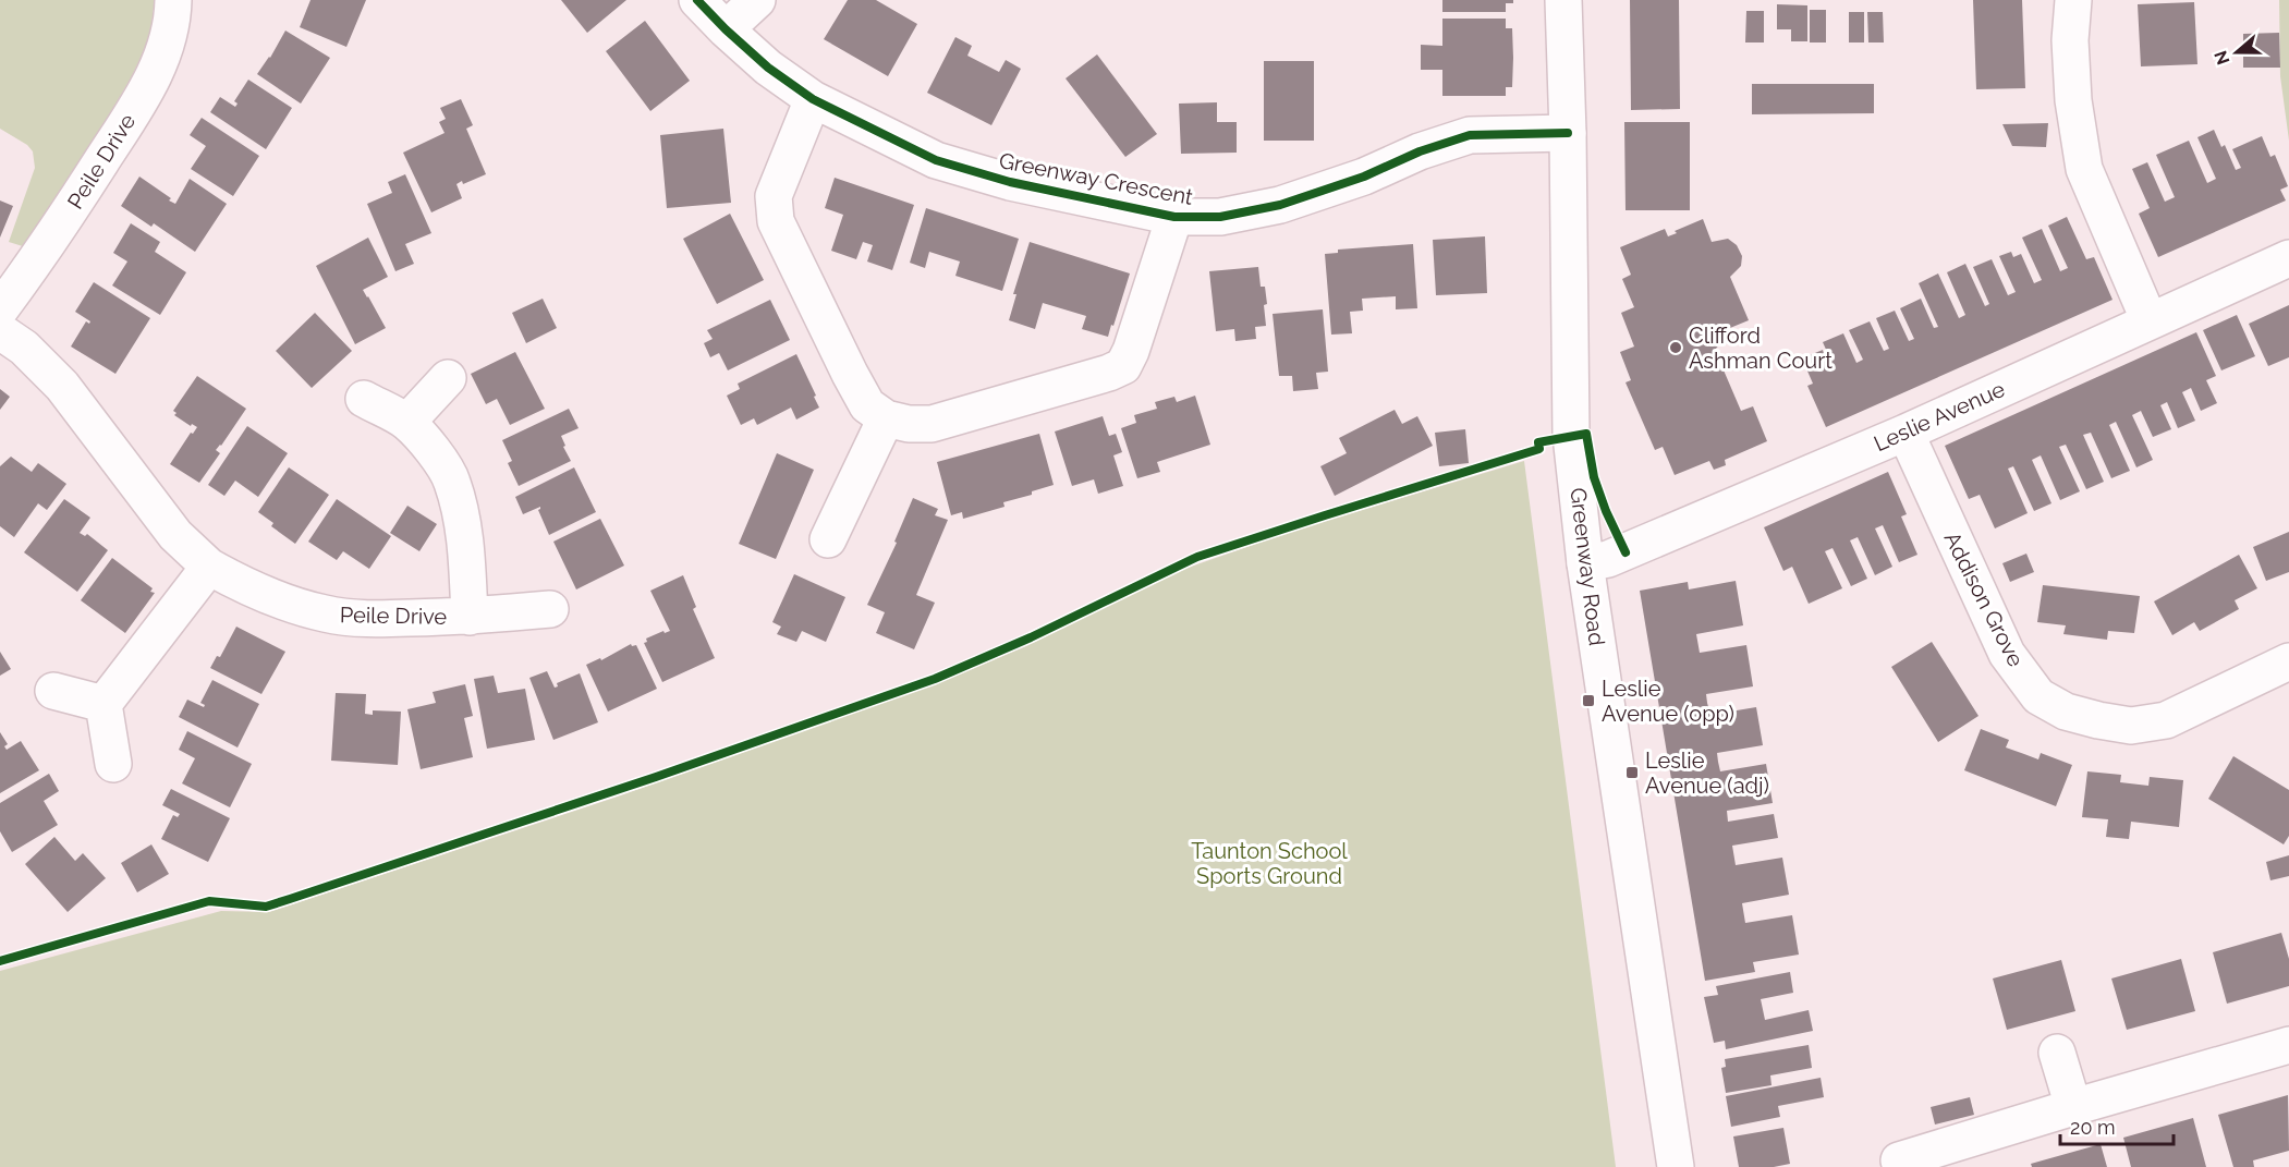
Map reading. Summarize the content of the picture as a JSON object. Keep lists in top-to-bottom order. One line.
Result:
{"streets":{"street":["Peile Drive","Greenway Crescent","Leslie Avenue","Greenway Road","Addison Grove"]},"crossings":[["Greenway Crescent","Greenway Road"],["Leslie Avenue","Greenway Road"],["Leslie Avenue","Addison Grove"]],"parks":["Taunton School Sports Ground"],"places":{"other":["Clifford Ashman Court"],"transit":["Leslie Avenue (opp)","Leslie Avenue (adj)"]},"scale_bar":"20 m","north":"left"}
